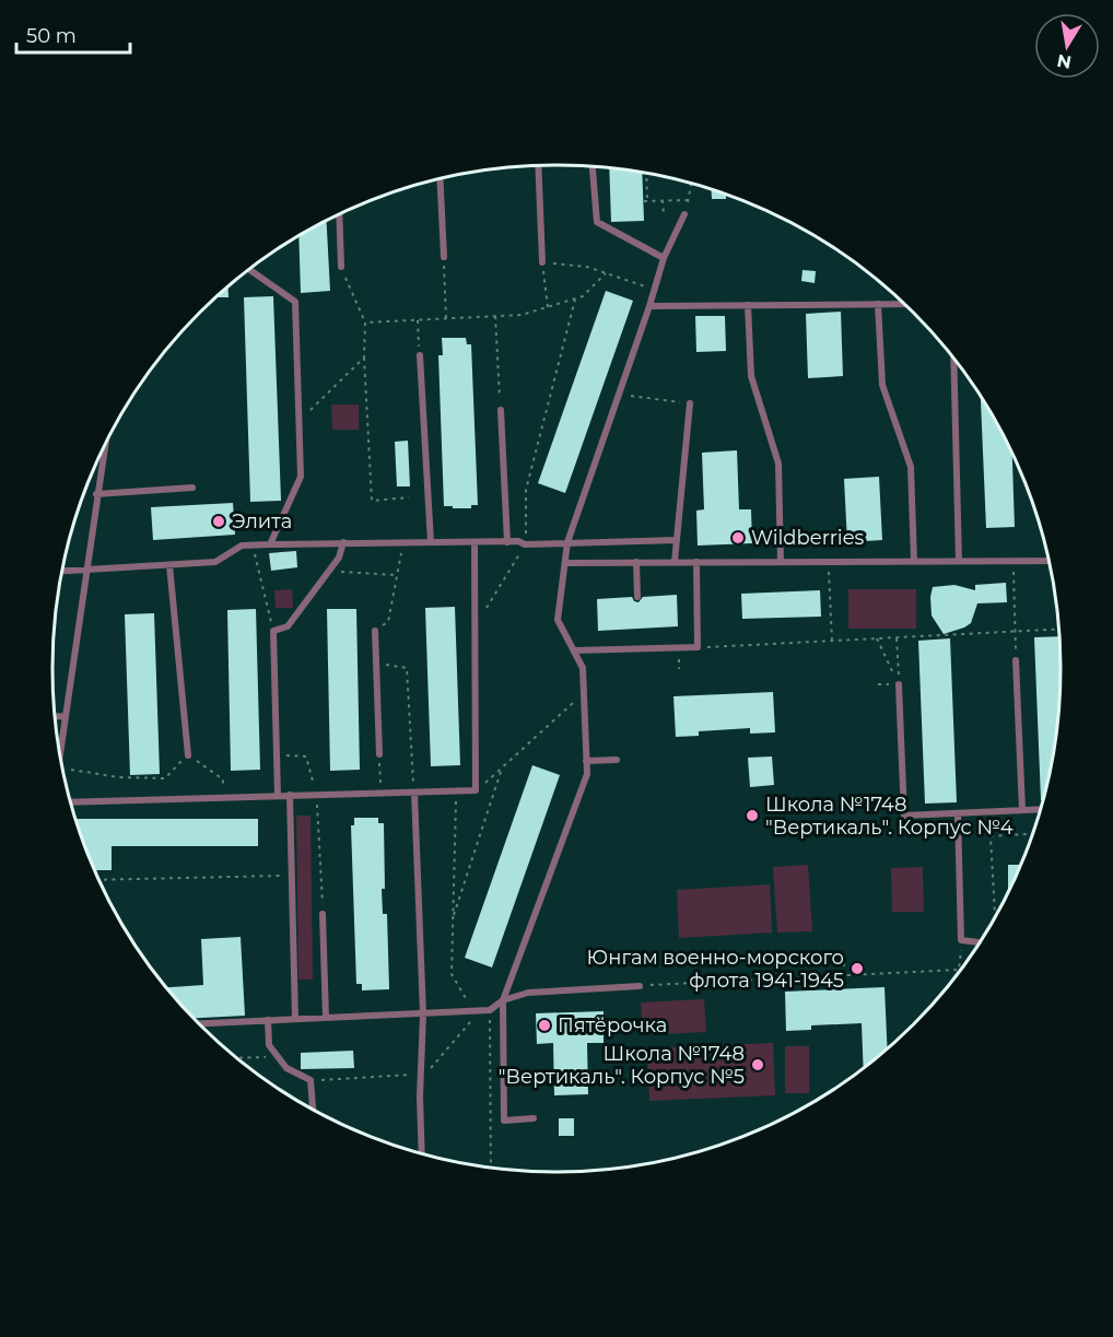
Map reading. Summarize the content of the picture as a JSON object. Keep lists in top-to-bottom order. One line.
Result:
{"places":["Элита","Wildberries","Школа №1748 \"Вертикаль\". Корпус №4","Юнгам военно-морского флота 1941-1945","Пятёрочка","Школа №1748 \"Вертикаль\". Корпус №5"],"scale_bar":"50 m","north":"bottom"}
